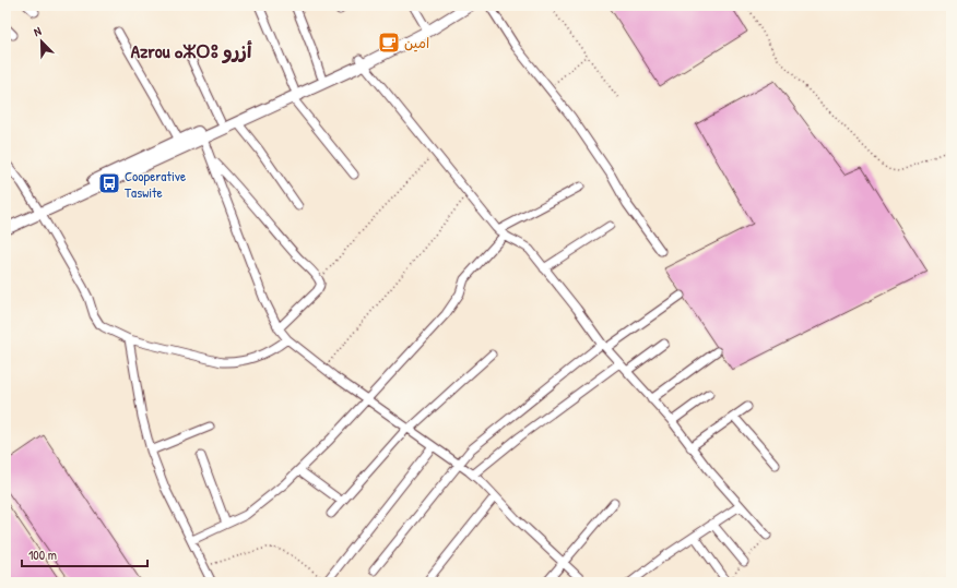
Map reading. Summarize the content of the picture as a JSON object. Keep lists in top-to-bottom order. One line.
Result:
{"districts":["Azrou ⴰⵣⵔⵓ أزرو"],"places":{"cafe":["امين"],"bus stop":["Cooperative Taswite"]},"scale_bar":"100 m","north":"top left"}
